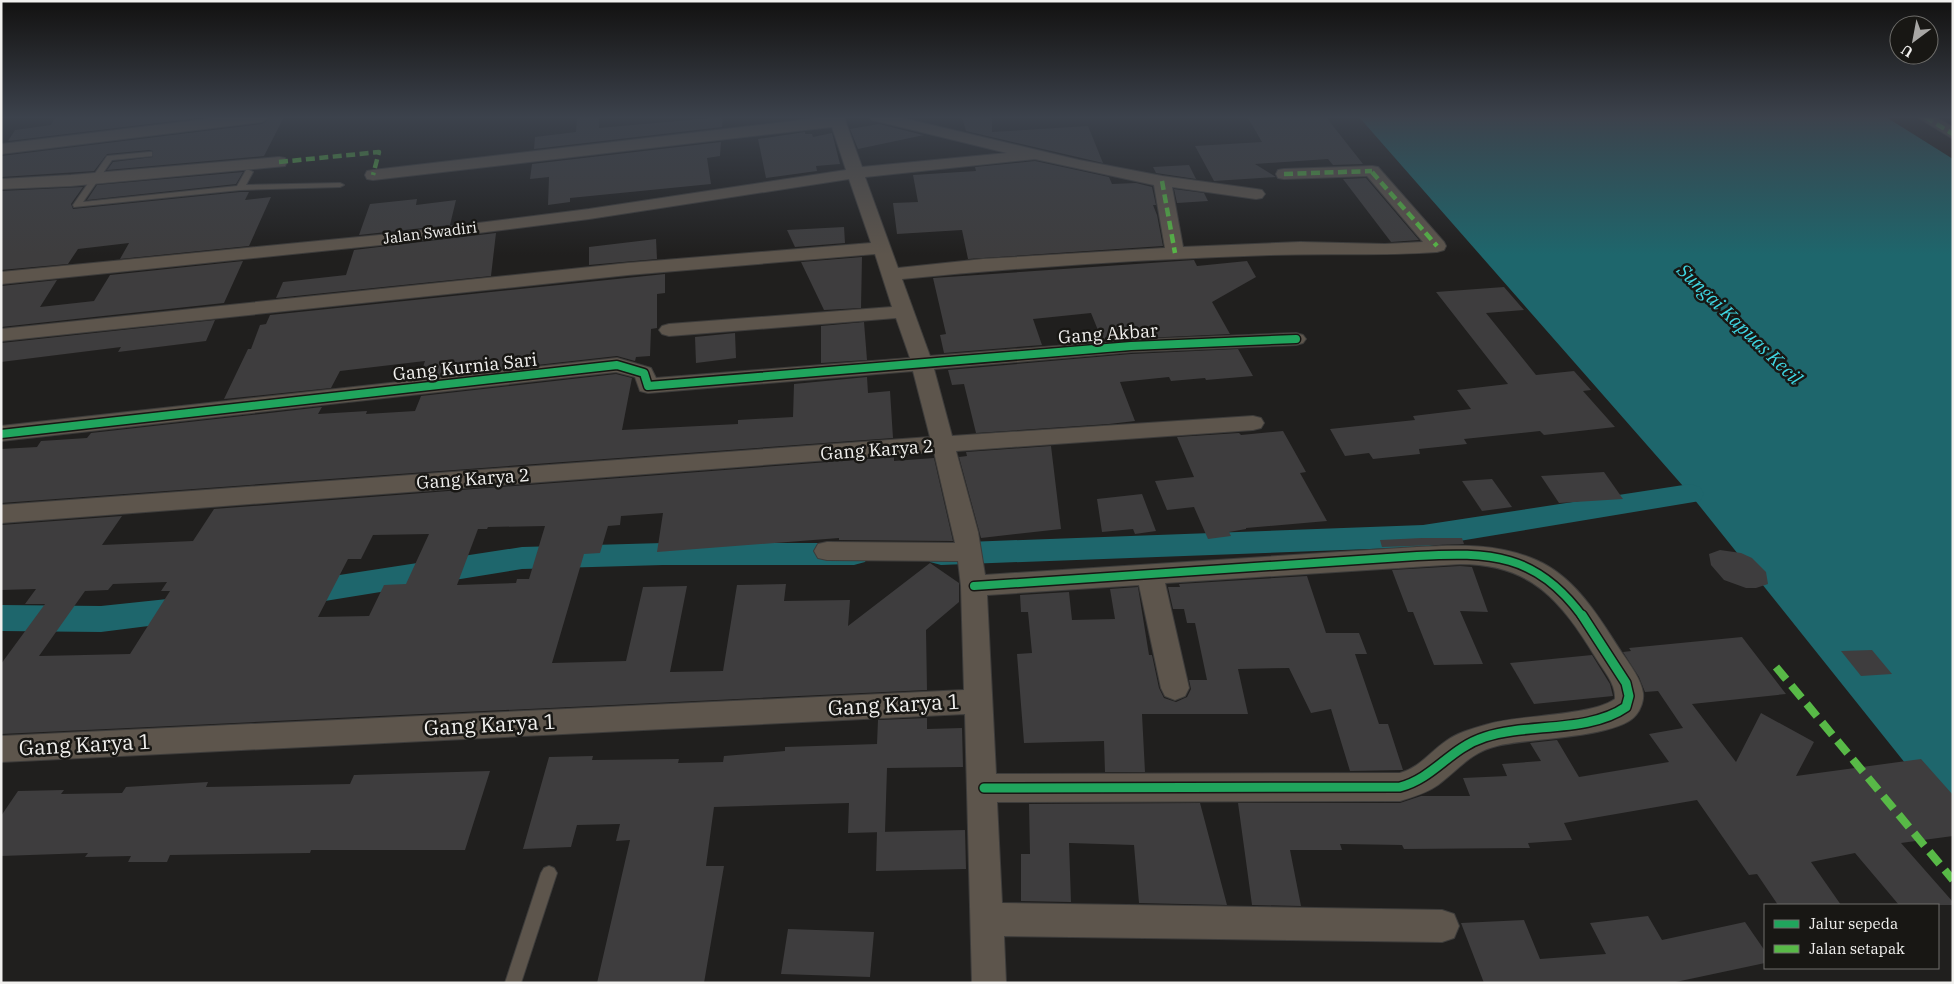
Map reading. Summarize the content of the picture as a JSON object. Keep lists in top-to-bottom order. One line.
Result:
{"streets":{"street":["Jalan Swadiri","Gang Akbar","Gang Kurnia Sari","Gang Karya 2","Gang Karya 1"]},"crossings":[["Gang Akbar","Gang Kurnia Sari"]],"water":["Sungai Kapuas Kecil"],"legend":["Jalur sepeda","Jalan setapak"],"north":"bottom left"}
